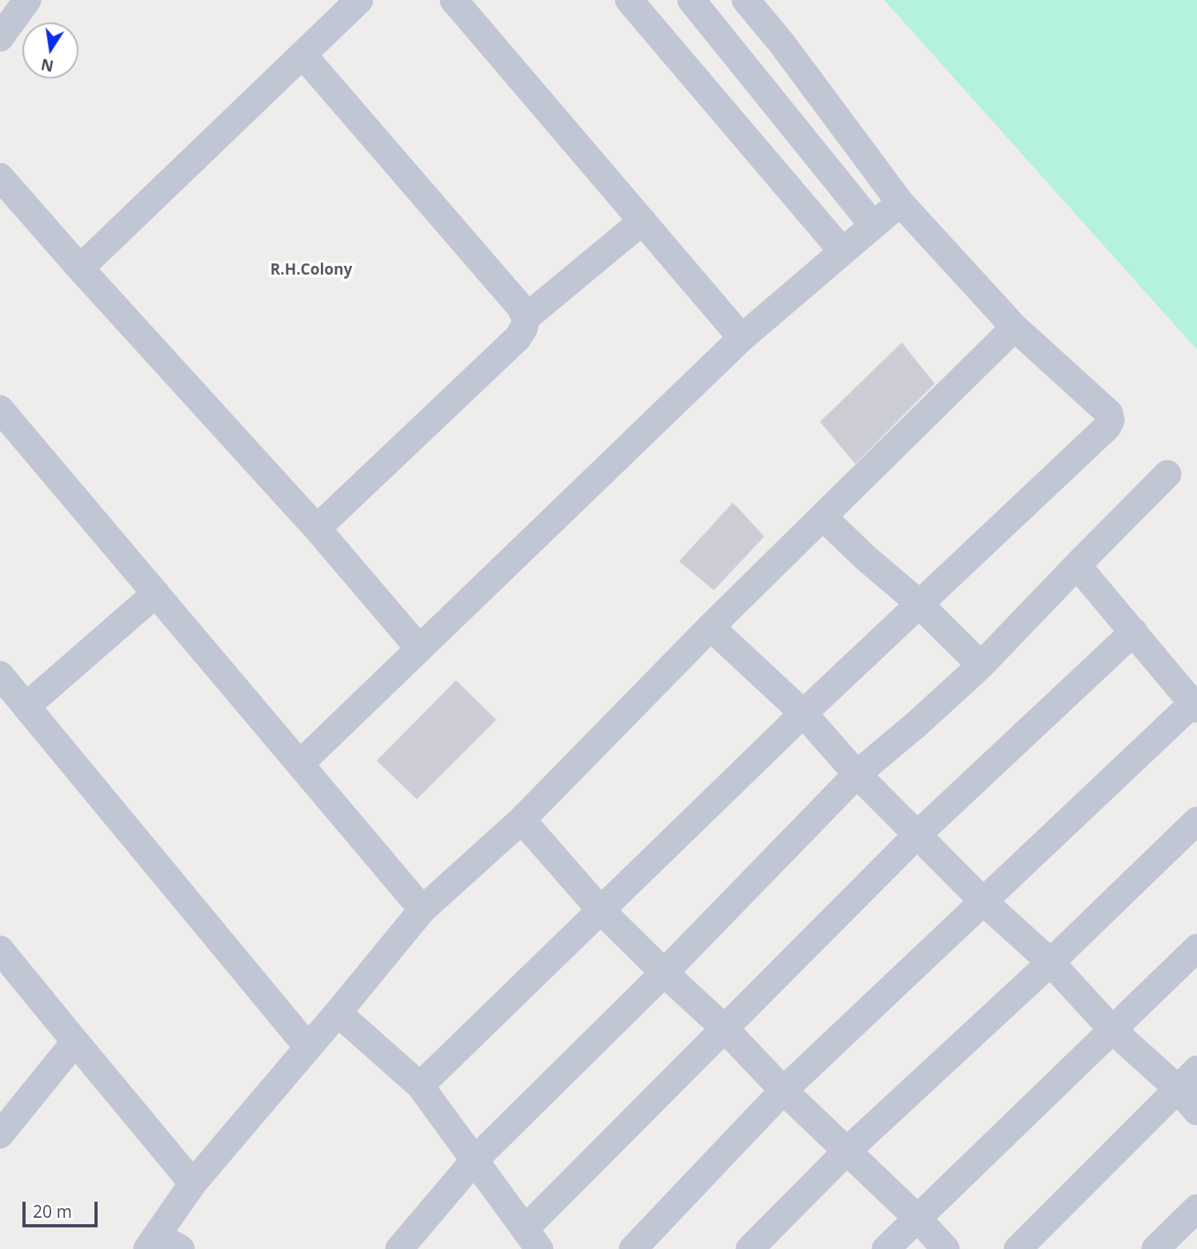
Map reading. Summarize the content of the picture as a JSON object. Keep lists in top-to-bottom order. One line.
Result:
{"districts":["R.H.Colony"],"scale_bar":"20 m","north":"bottom"}
